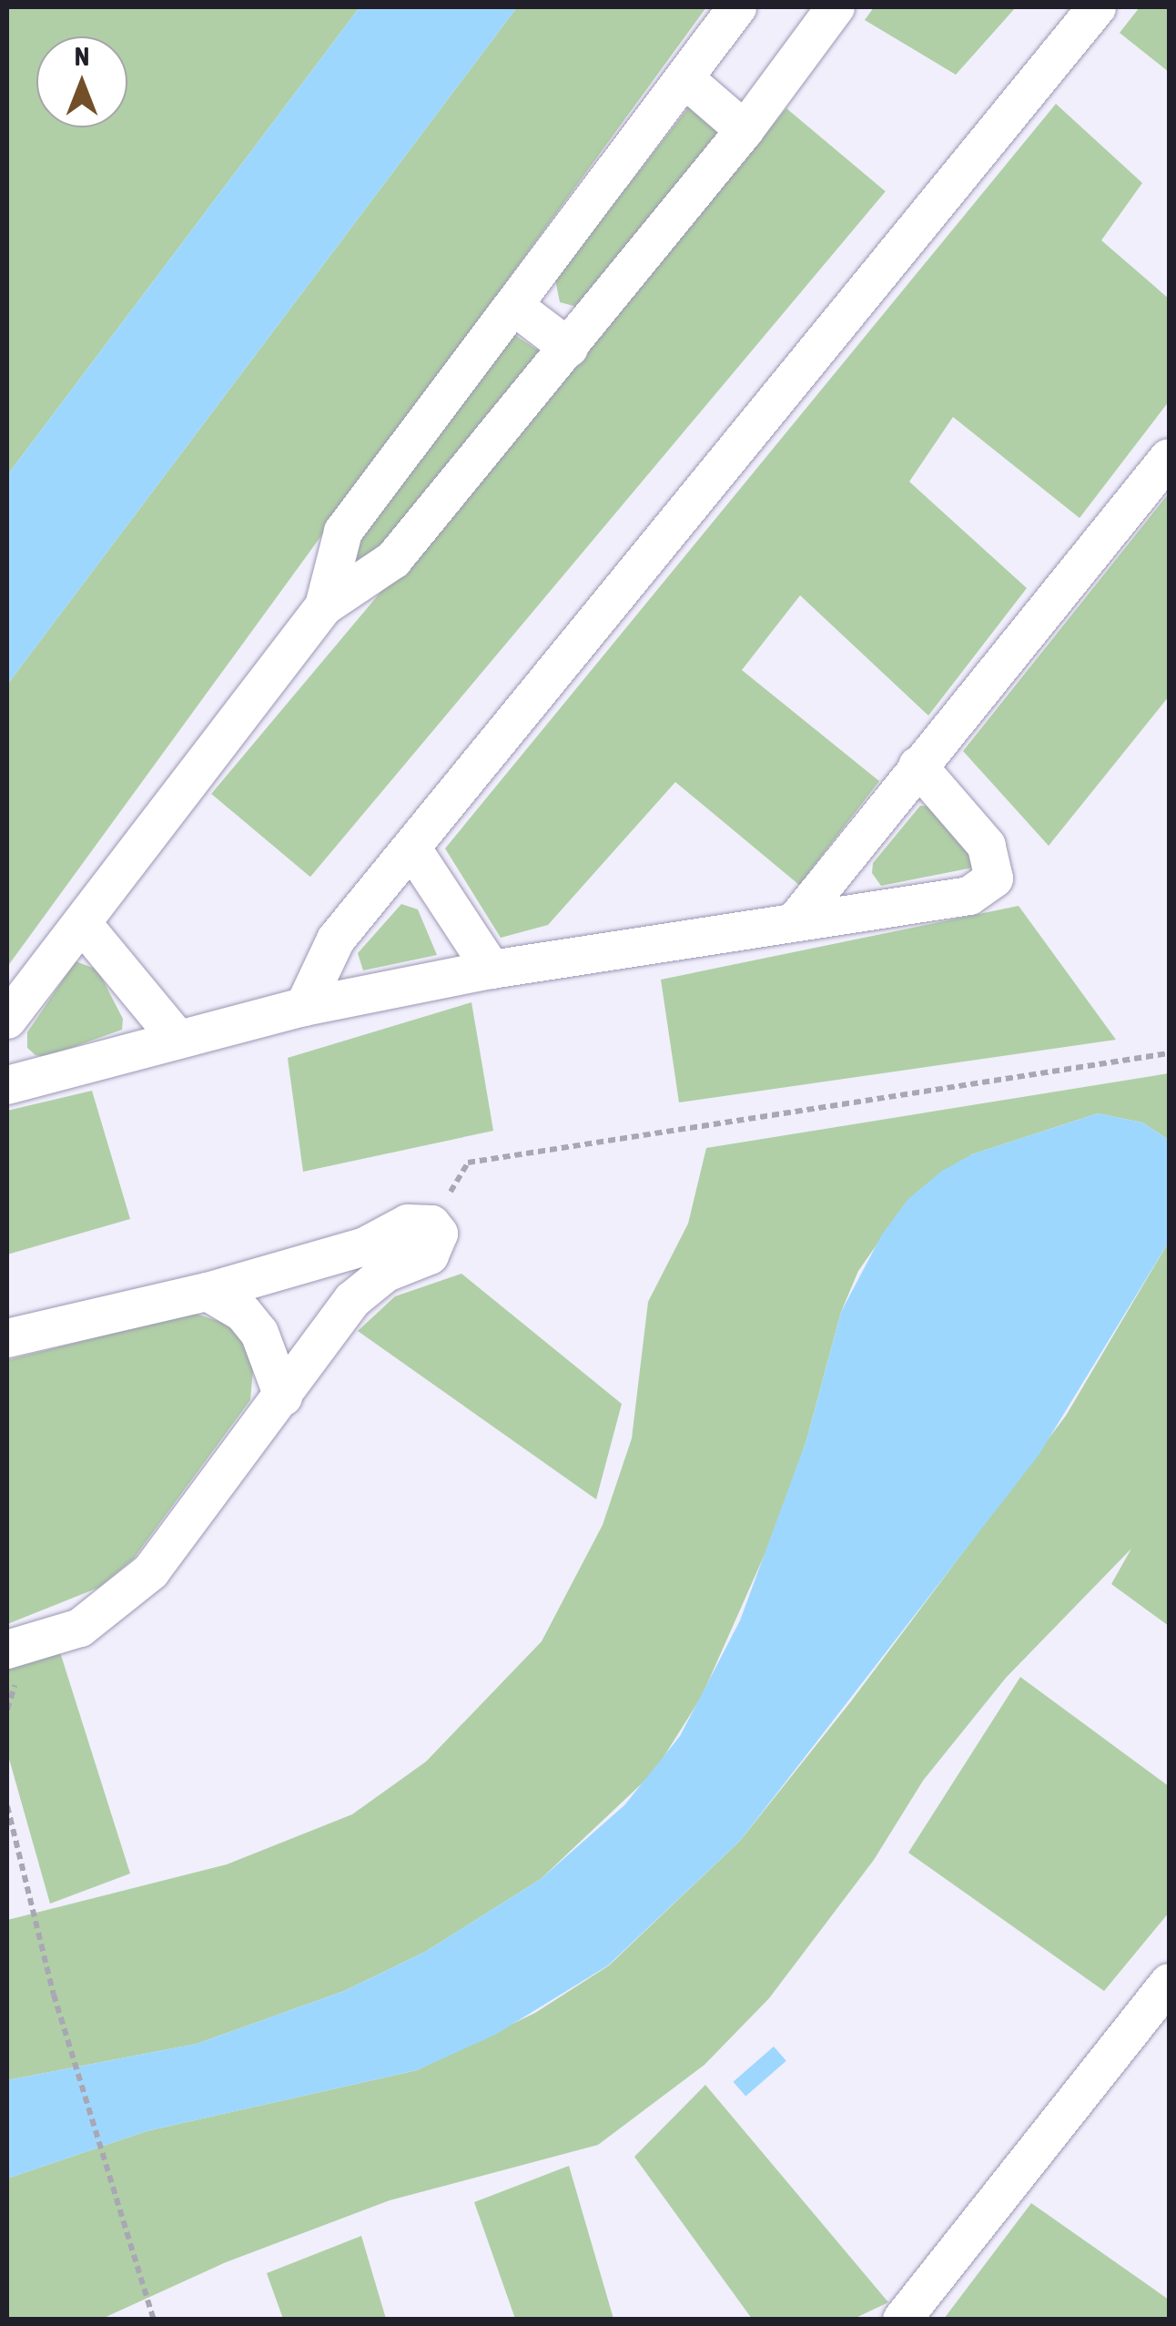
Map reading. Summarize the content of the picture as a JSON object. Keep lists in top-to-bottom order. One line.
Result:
{"north":"top"}
